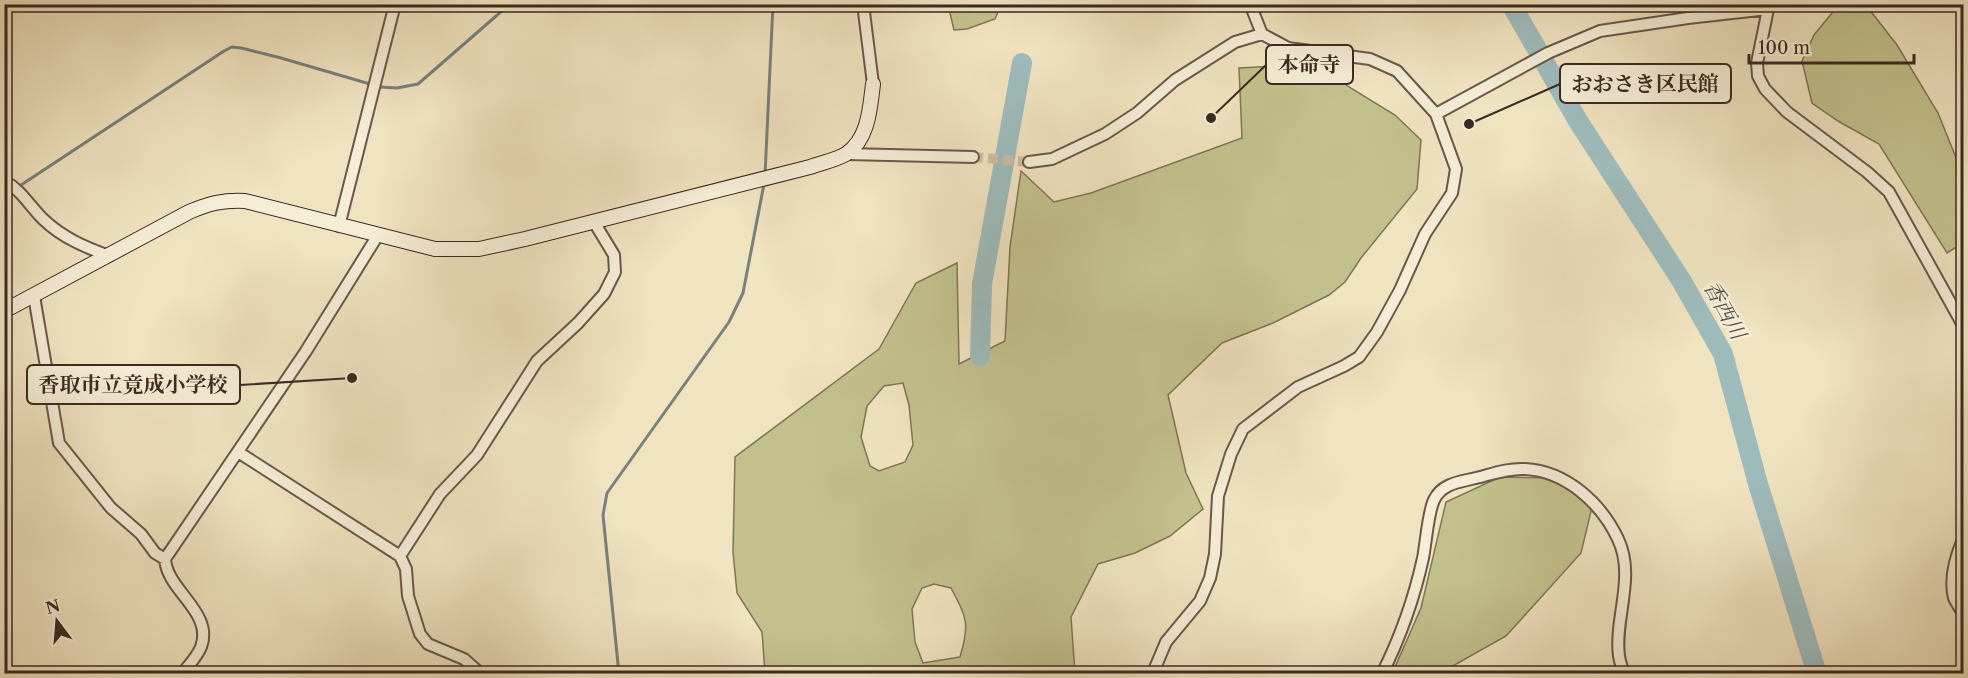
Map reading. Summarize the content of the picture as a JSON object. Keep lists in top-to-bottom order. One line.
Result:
{"water":["香西川"],"places":["本命寺","おおさき区民館","香取市立竟成小学校"],"scale_bar":"100 m","north":"top"}
